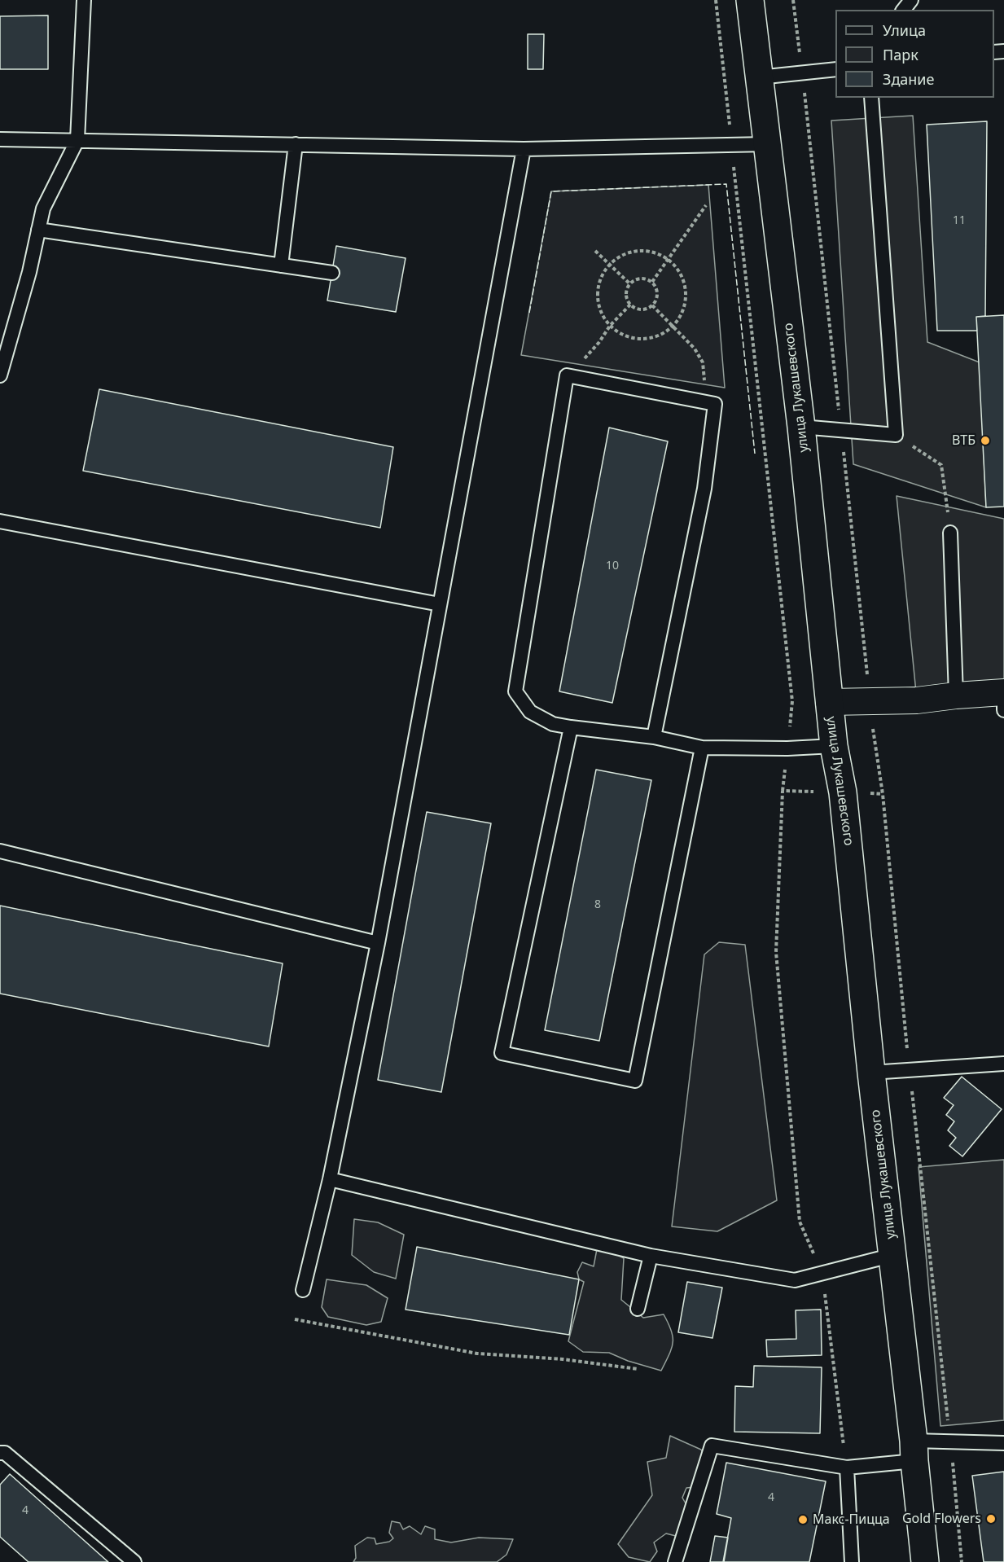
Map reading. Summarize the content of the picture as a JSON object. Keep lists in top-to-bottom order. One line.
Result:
{"streets":{"main road":["улица Лукашевского"]},"places":["ВТБ","Gold Flowers","Макс-Пицца"],"house_numbers":["11","10","8","4","4"],"legend":["Улица","Парк","Здание"]}
